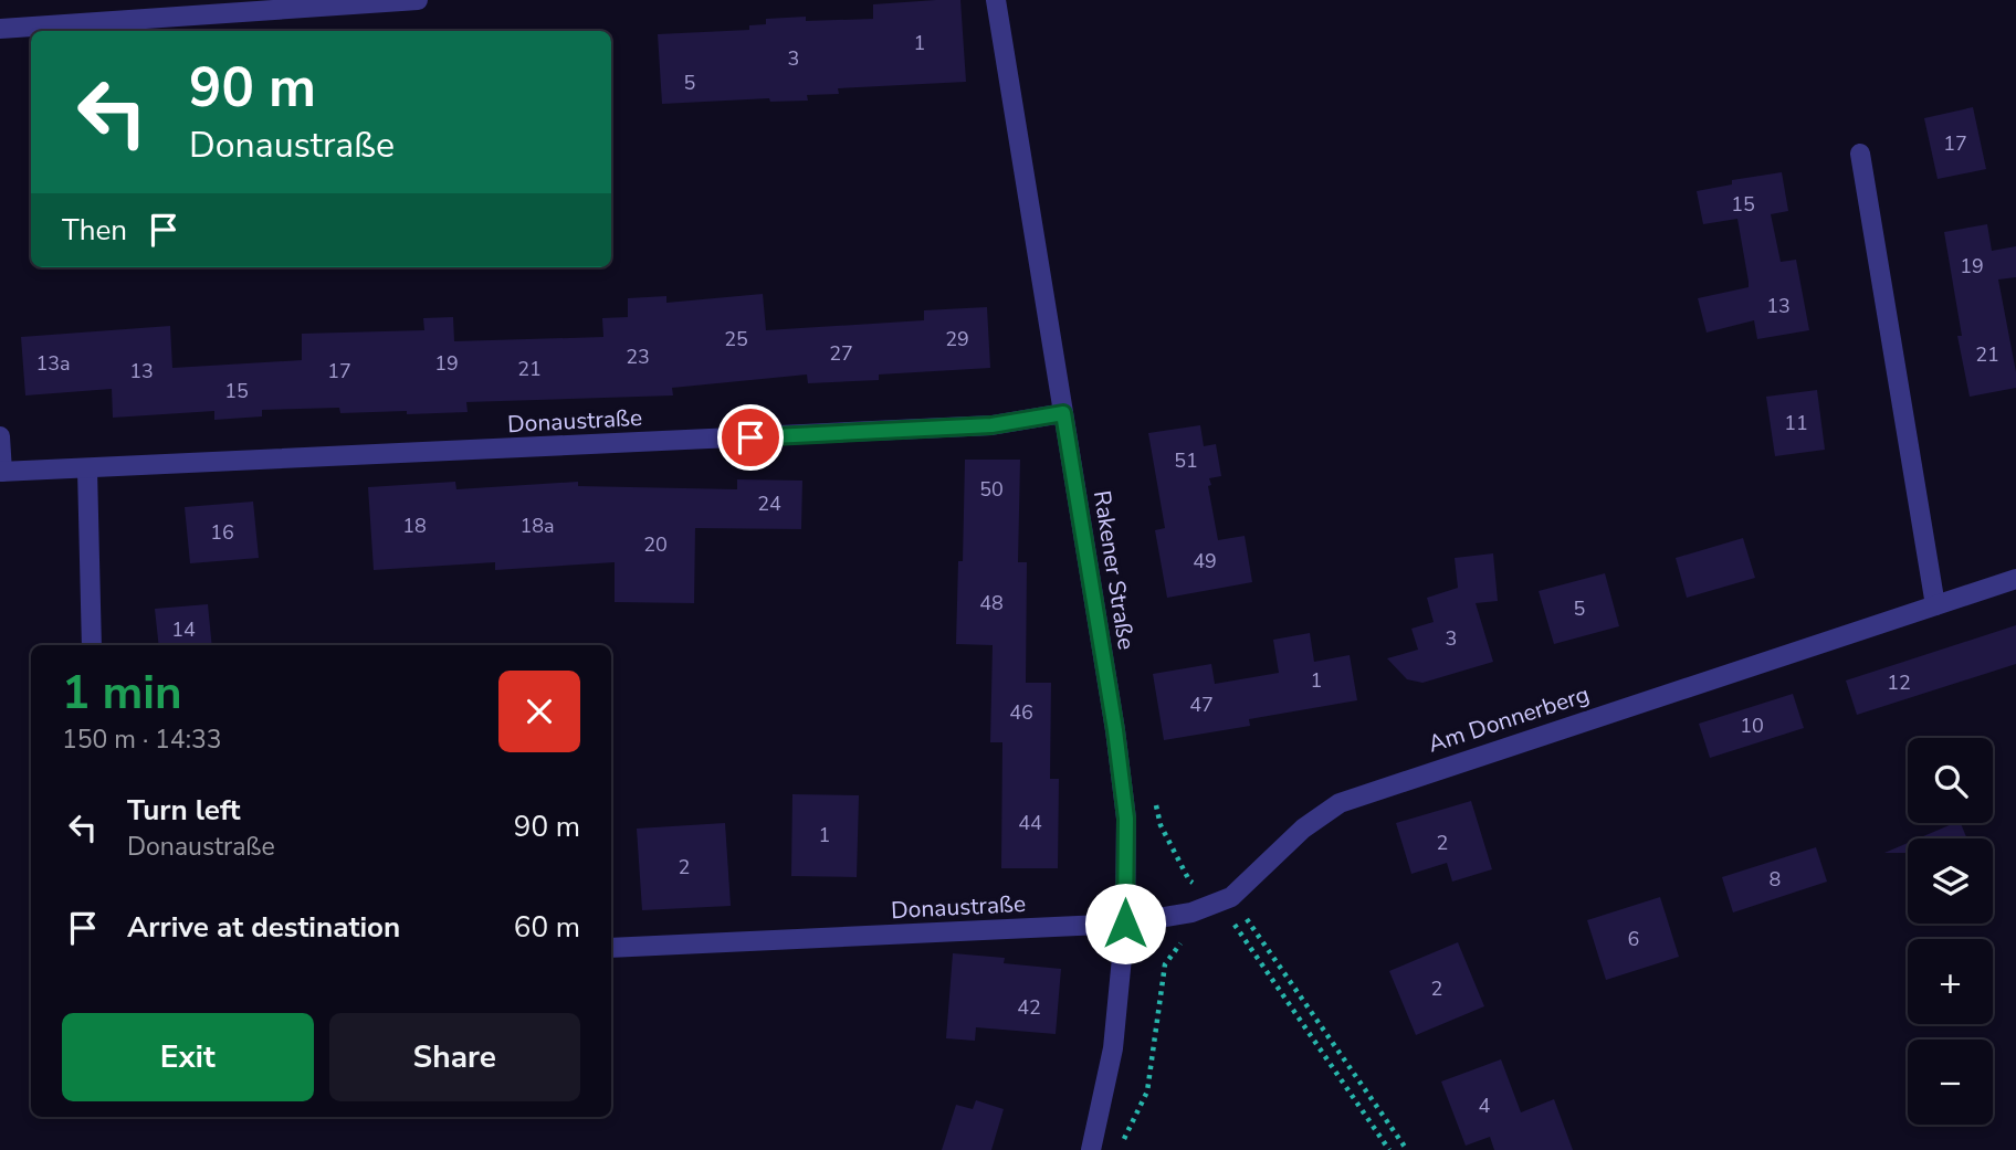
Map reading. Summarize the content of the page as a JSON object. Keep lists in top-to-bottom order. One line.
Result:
{"streets":{"street":["Donaustraße","Rakener Straße","Am Donnerberg"]},"crossings":[["Donaustraße","Rakener Straße"],["Donaustraße","Am Donnerberg"],["Rakener Straße","Am Donnerberg"]],"house_numbers":["1","3","5","17","15","19","13","25","29","27","21","23","13a","19","21","13","17","15","11","51","50","24","18","18a","16","20","49","48","5","14","3","1","12","47","46","10","44","1","2","2","8","6","2","42","4"],"page":{"turn":["90 m","Donaustraße"],"then":"Then","heading":["1 min","150 m · 14:33"],"map_buttons":["+","−"],"list":[{"name":"Turn left","note":"Donaustraße","value":"90 m"},{"name":"Arrive at destination","value":"60 m"}],"buttons":["Exit","Share"]}}
